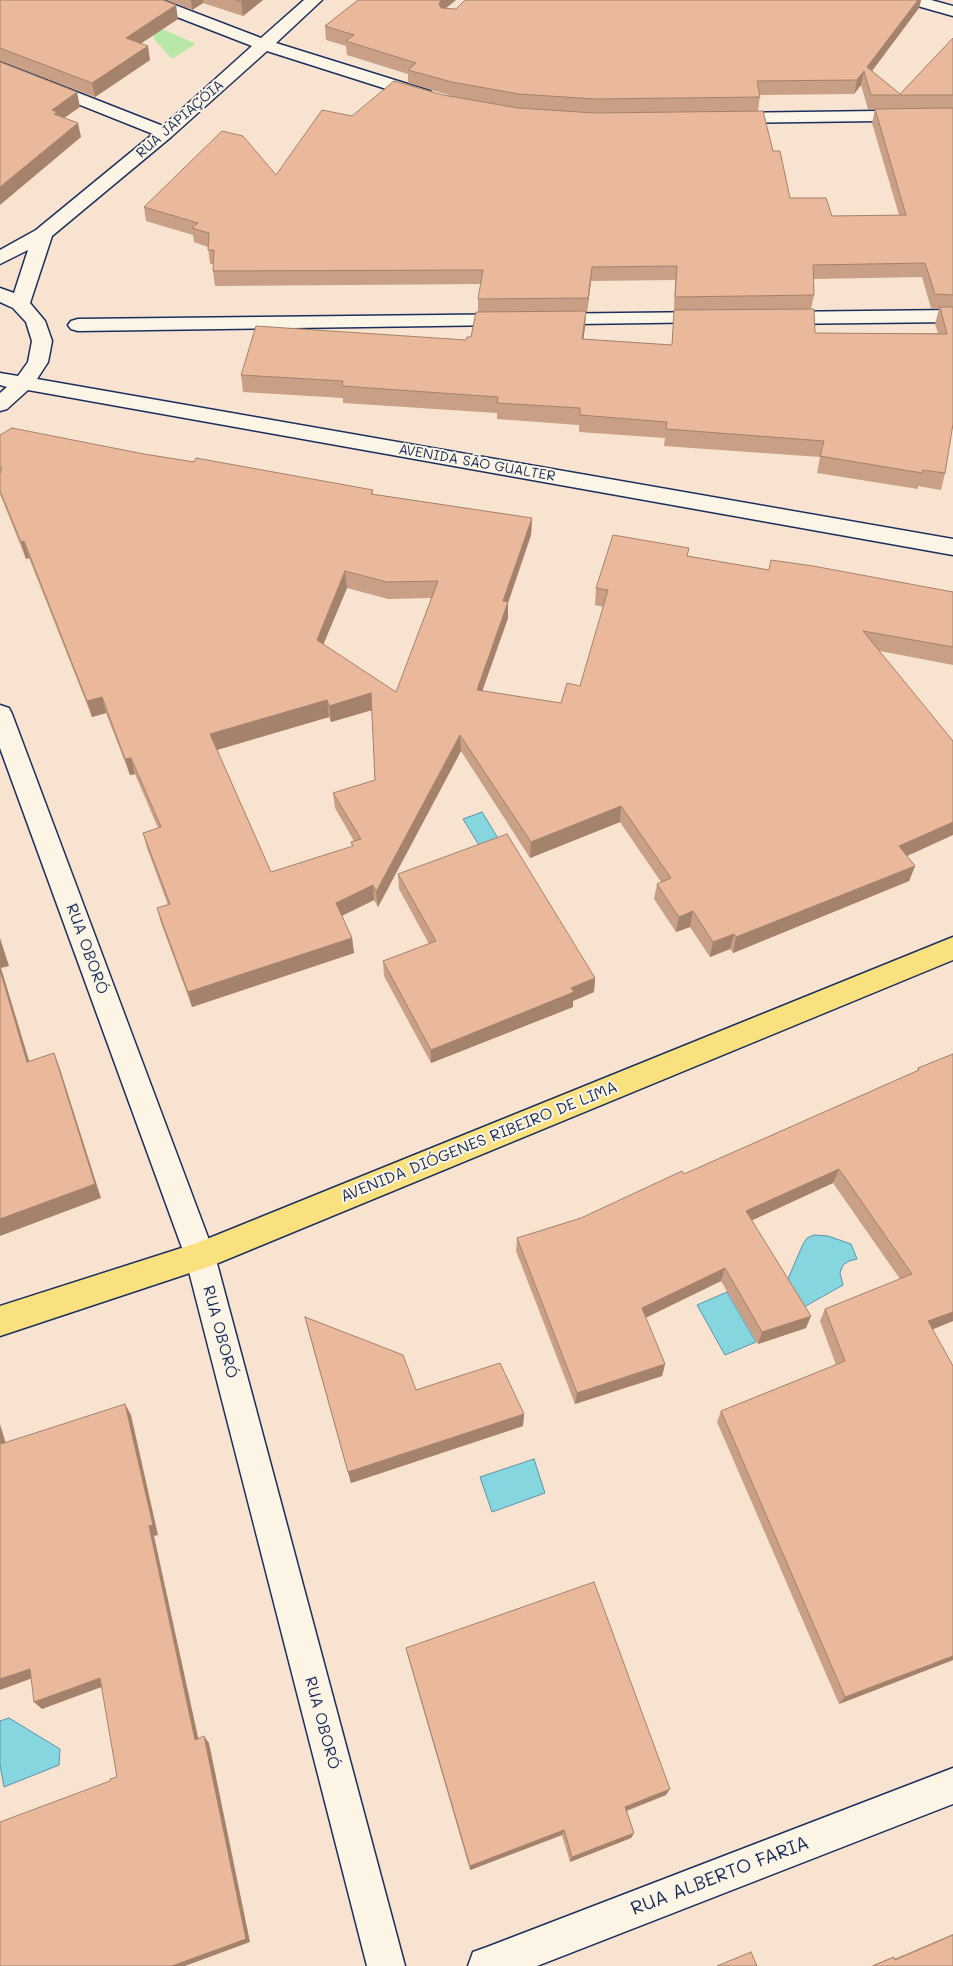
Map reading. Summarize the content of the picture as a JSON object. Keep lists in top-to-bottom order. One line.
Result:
{"streets":{"main road":["AVENIDA DIÓGENES RIBEIRO DE LIMA"],"street":["RUA JAPIAÇÓIA","AVENIDA SÃO GUALTER","RUA OBORÓ","RUA ALBERTO FARIA"]},"crossings":[["RUA OBORÓ","AVENIDA DIÓGENES RIBEIRO DE LIMA"]]}
